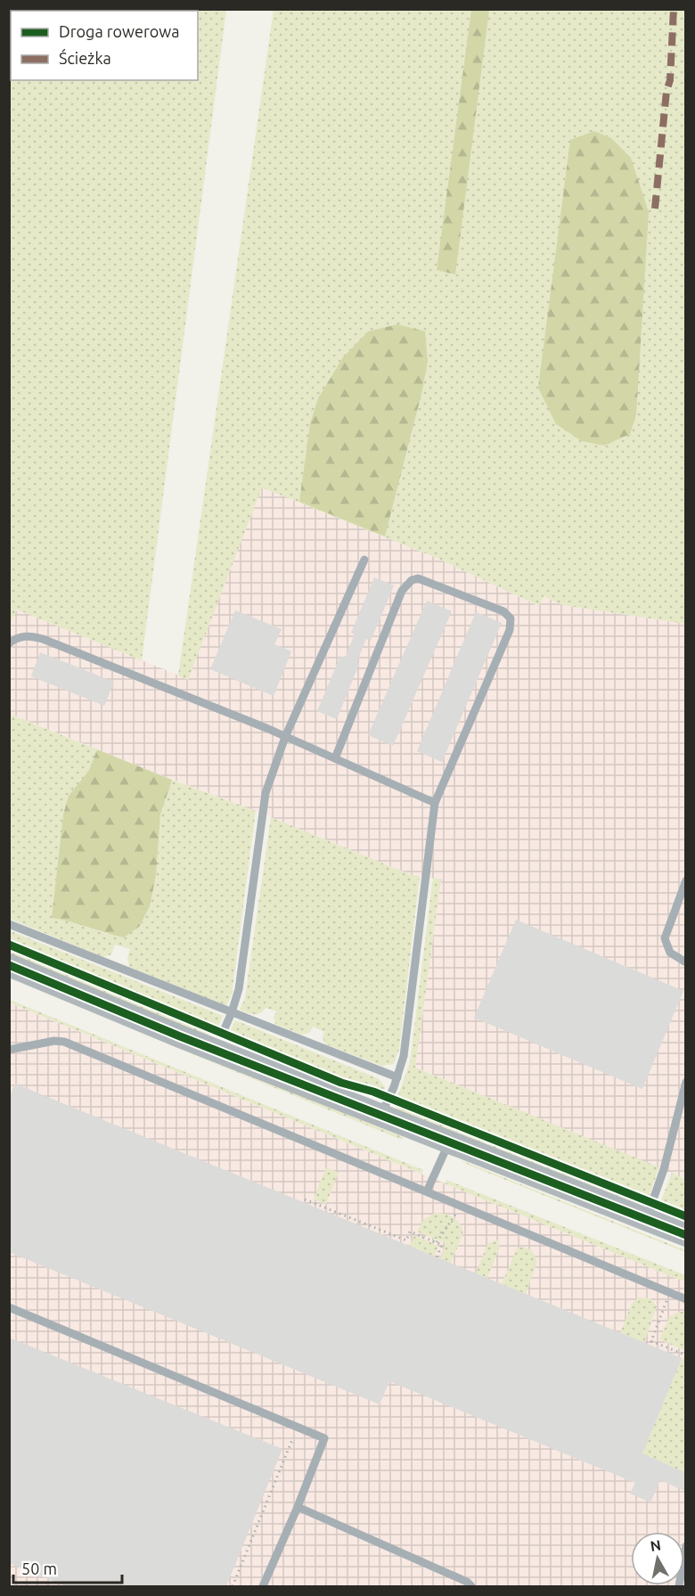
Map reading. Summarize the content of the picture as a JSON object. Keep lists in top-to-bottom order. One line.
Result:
{"legend":["Droga rowerowa","Ścieżka"],"scale_bar":"50 m","north":"top"}
